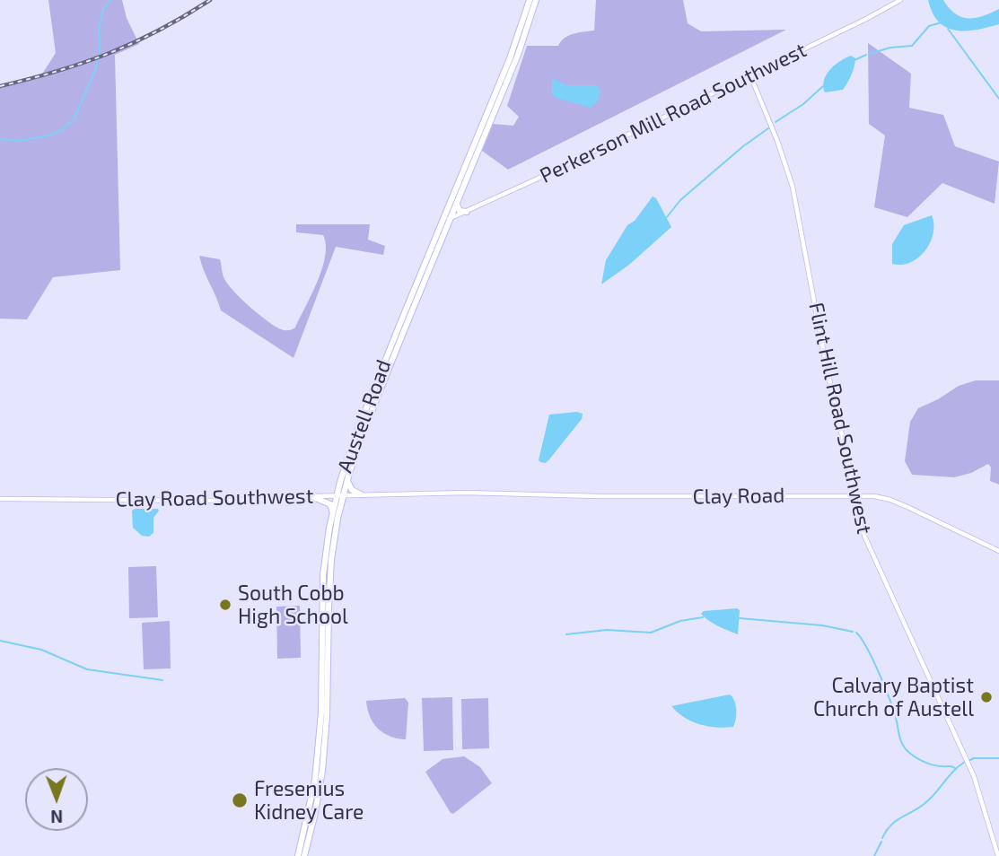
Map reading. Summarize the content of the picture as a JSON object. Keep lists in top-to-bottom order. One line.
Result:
{"streets":{"main road":["Austell Road"],"street":["Perkerson Mill Road Southwest","Flint Hill Road Southwest","Clay Road","Clay Road Southwest"]},"crossings":[["Perkerson Mill Road Southwest","Austell Road"],["Perkerson Mill Road Southwest","Flint Hill Road Southwest"],["Austell Road","Clay Road Southwest"],["Flint Hill Road Southwest","Clay Road"],["Clay Road","Clay Road Southwest"]],"places":["South Cobb High School","Calvary Baptist Church of Austell","Fresenius Kidney Care"],"north":"bottom"}
